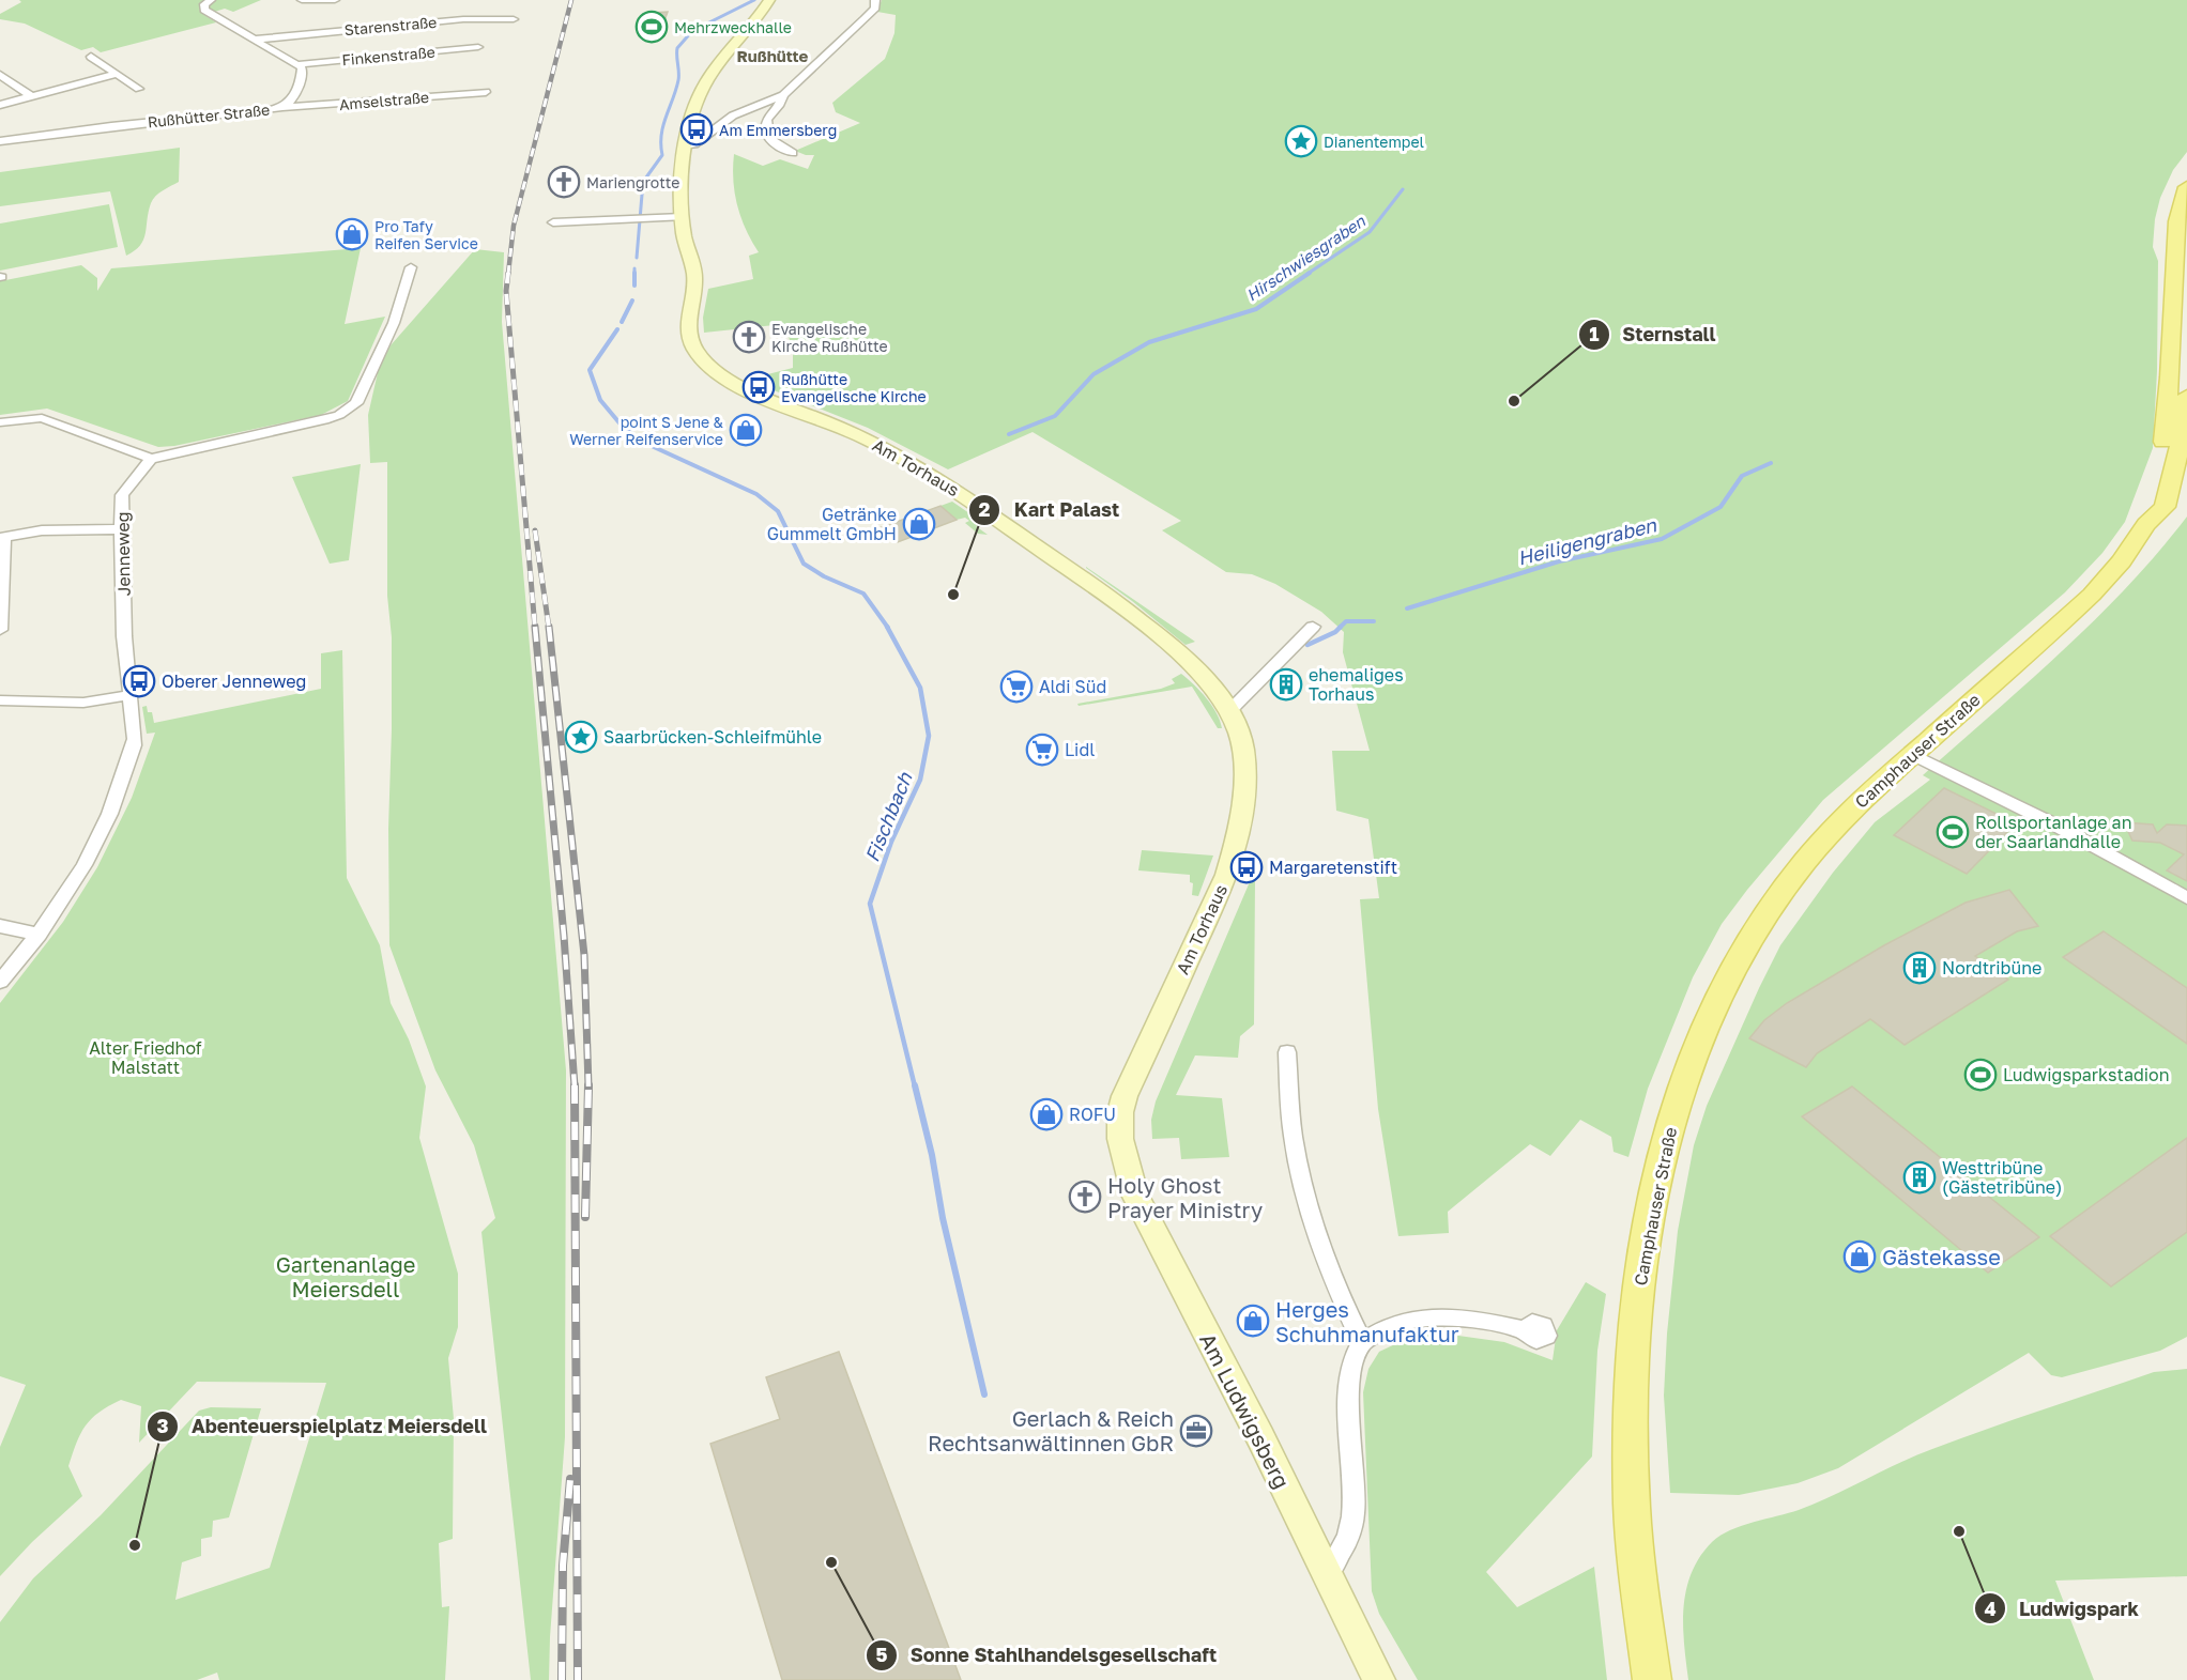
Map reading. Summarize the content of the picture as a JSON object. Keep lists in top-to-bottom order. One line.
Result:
{"streets":{"main road":["Am Torhaus","Camphauser Straße","Am Ludwigsberg"],"street":["Starenstraße","Finkenstraße","Amselstraße","Rußhütter Straße","Jenneweg"]},"crossings":[["Finkenstraße","Rußhütter Straße"],["Amselstraße","Rußhütter Straße"],["Am Torhaus","Am Ludwigsberg"]],"districts":["Rußhütte"],"water":["Hirschwiesgraben","Heiligengraben","Fischbach"],"parks":["Alter Friedhof Malstatt","Gartenanlage Meiersdell"],"places":{"sports":["Mehrzweckhalle","Rollsportanlage an der Saarlandhalle","Ludwigsparkstadion"],"bus stop":["Am Emmersberg","Rußhütte Evangelische Kirche","Oberer Jenneweg","Margaretenstift"],"place":["Dianentempel","Saarbrücken-Schleifmühle"],"church":["Mariengrotte","Evangelische Kirche Rußhütte","Holy Ghost Prayer Ministry"],"shop":["Pro Tafy Reifen Service","point S Jene & Werner Reifenservice","Getränke Gummelt GmbH","ROFU","Gästekasse","Herges Schuhmanufaktur"],"other":["Sternstall","Kart Palast","Ludwigspark","Abenteuerspielplatz Meiersdell","Sonne Stahlhandelsgesellschaft"],"building":["ehemaliges Torhaus","Nordtribüne","Westtribüne (Gästetribüne)"],"supermarket":["Aldi Süd","Lidl"],"office":["Gerlach & Reich Rechtsanwältinnen GbR"]}}
